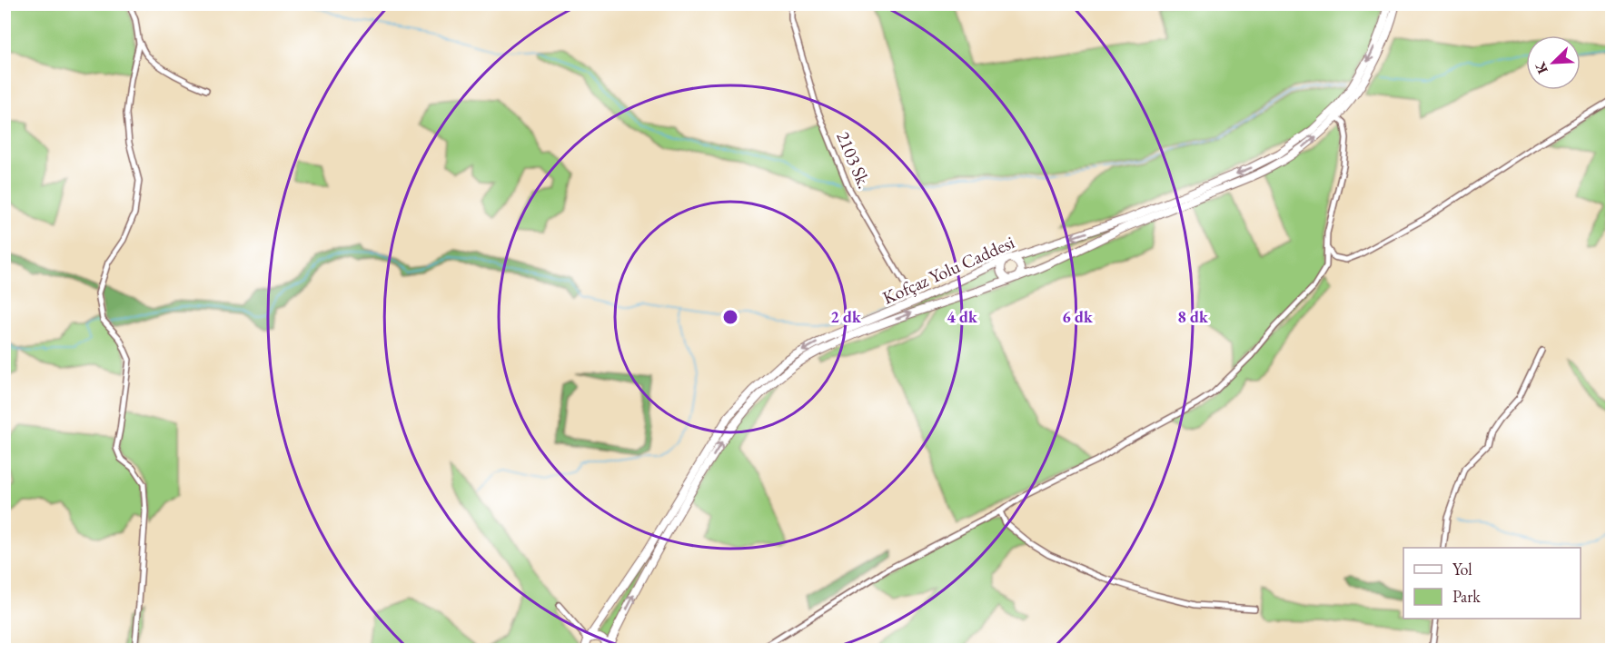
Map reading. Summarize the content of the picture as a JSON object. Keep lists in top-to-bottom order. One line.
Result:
{"streets":{"main road":["Kofçaz Yolu Caddesi"],"street":["2103 Sk."]},"crossings":[["2103 Sk.","Kofçaz Yolu Caddesi"]],"legend":["Yol","Park"],"north":"bottom left","rings":["2 dk","4 dk","6 dk","8 dk"]}
